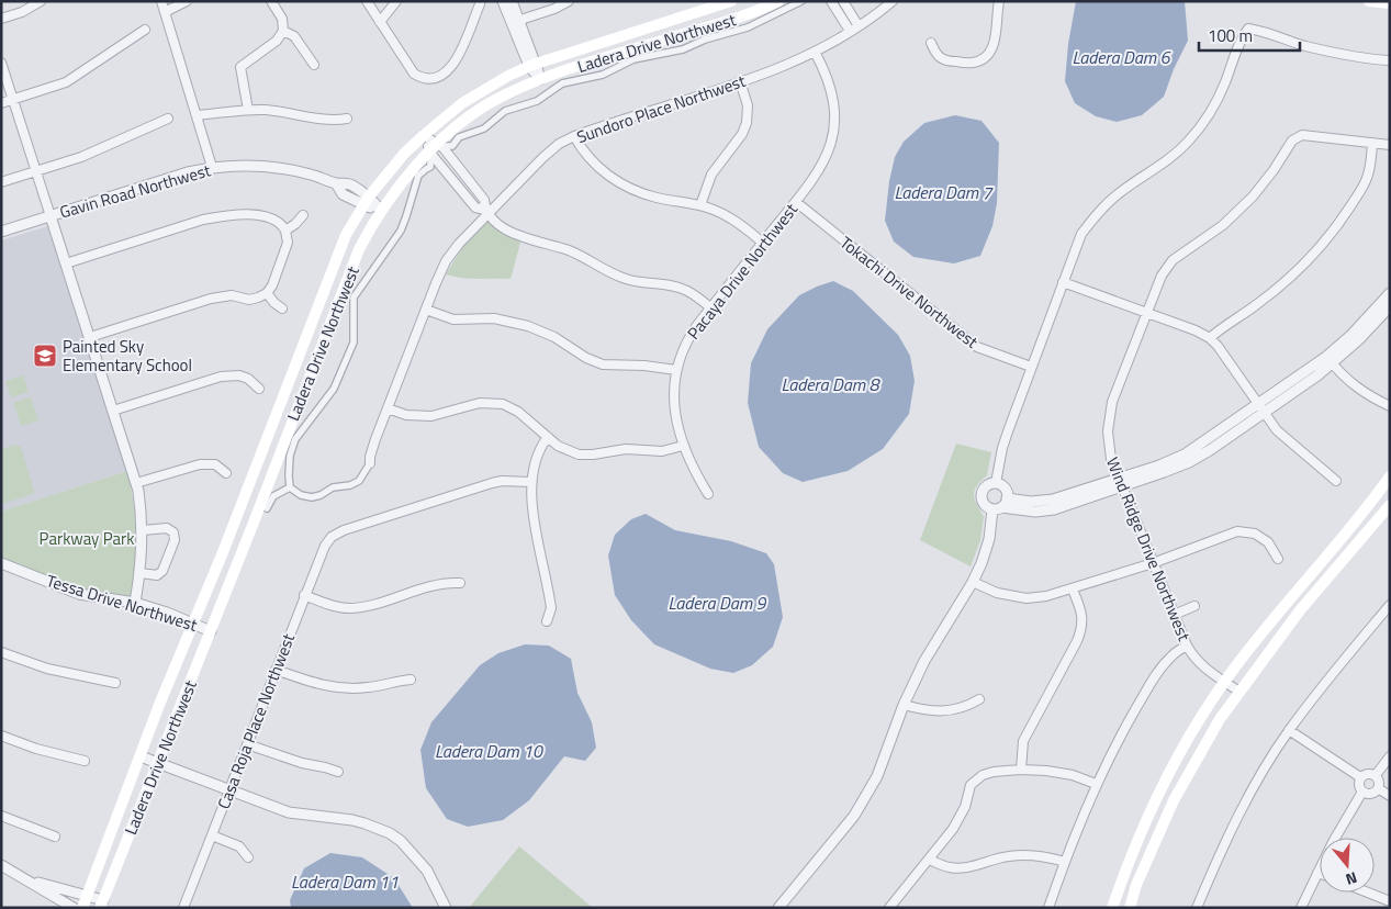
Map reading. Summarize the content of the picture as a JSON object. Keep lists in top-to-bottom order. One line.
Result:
{"streets":{"main road":["Ladera Drive Northwest"],"street":["Sundoro Place Northwest","Gavin Road Northwest","Pacaya Drive Northwest","Tokachi Drive Northwest","Wind Ridge Drive Northwest","Tessa Drive Northwest","Casa Roja Place Northwest"]},"crossings":[["Ladera Drive Northwest","Gavin Road Northwest"],["Ladera Drive Northwest","Tessa Drive Northwest"],["Sundoro Place Northwest","Pacaya Drive Northwest"],["Pacaya Drive Northwest","Tokachi Drive Northwest"]],"water":["Ladera Dam 6","Ladera Dam 7","Ladera Dam 8","Ladera Dam 9","Ladera Dam 10","Ladera Dam 11"],"parks":["Parkway Park"],"places":{"school or university":["Painted Sky Elementary School"]},"scale_bar":"100 m","north":"bottom"}
